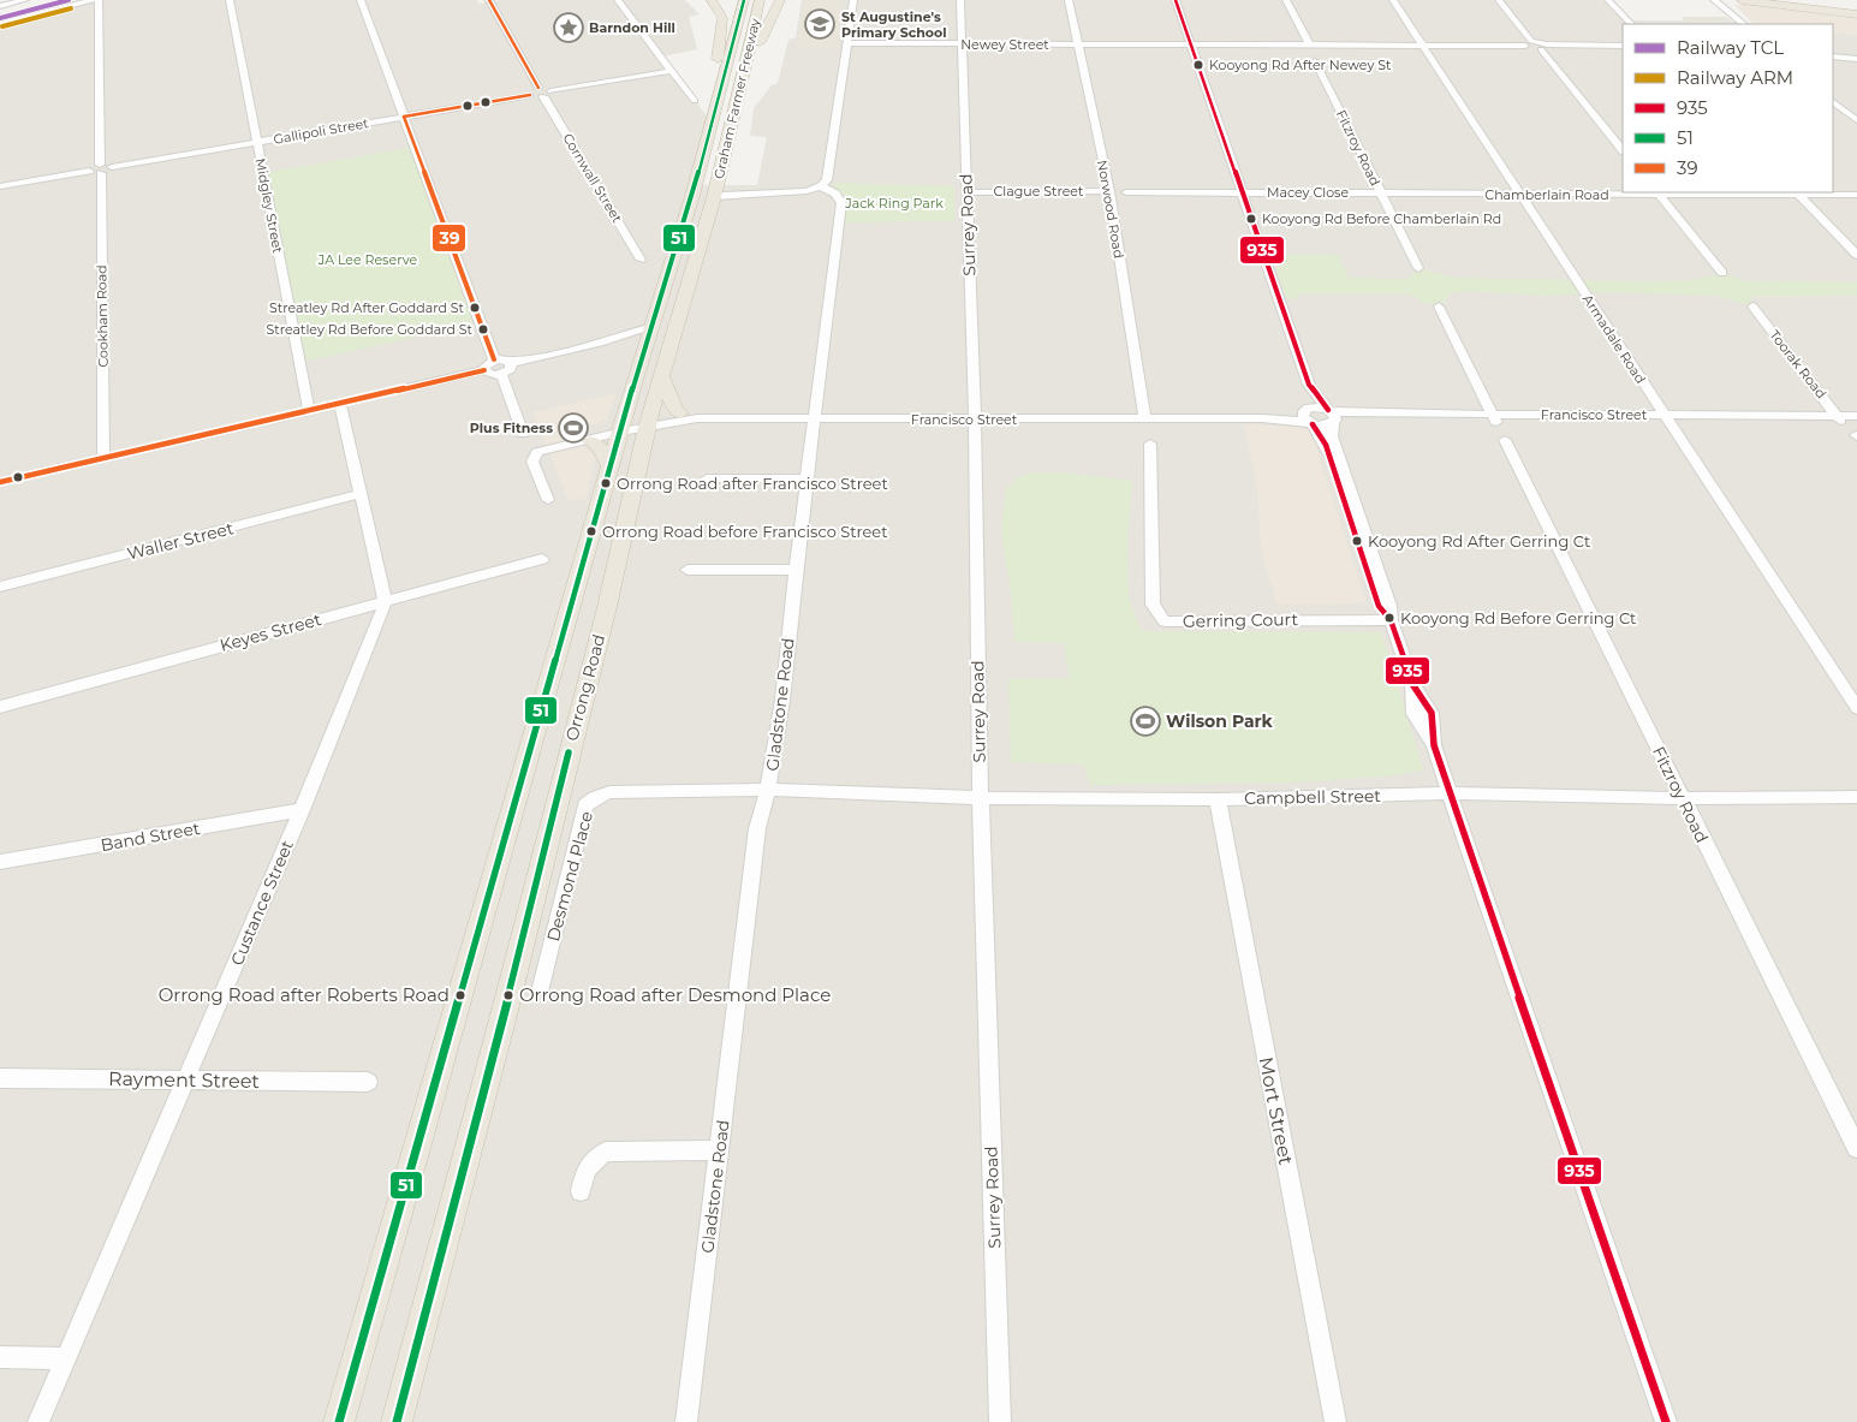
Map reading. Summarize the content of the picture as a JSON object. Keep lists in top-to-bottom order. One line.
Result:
{"streets":{"highway":["Graham Farmer Freeway","Orrong Road"],"street":["Newey Street","Gallipoli Street","Fitzroy Road","Cornwall Street","Clague Street","Macey Close","Chamberlain Road","Midgley Street","Norwood Road","Surrey Road","Cookham Road","Armadale Road","Toorak Road","Francisco Street","Waller Street","Gerring Court","Keyes Street","Gladstone Road","Campbell Street","Band Street","Desmond Place","Custance Street","Rayment Street","Mort Street"]},"crossings":[["Newey Street","Norwood Road"],["Newey Street","Surrey Road"],["Newey Street","Armadale Road"],["Graham Farmer Freeway","Orrong Road"],["Gallipoli Street","Cornwall Street"],["Gallipoli Street","Midgley Street"],["Gallipoli Street","Cookham Road"],["Fitzroy Road","Macey Close"],["Fitzroy Road","Chamberlain Road"],["Fitzroy Road","Campbell Street"],["Clague Street","Norwood Road"],["Clague Street","Surrey Road"],["Macey Close","Chamberlain Road"],["Chamberlain Road","Armadale Road"],["Norwood Road","Francisco Street"],["Surrey Road","Francisco Street"],["Surrey Road","Campbell Street"],["Armadale Road","Francisco Street"],["Toorak Road","Francisco Street"],["Francisco Street","Orrong Road"],["Francisco Street","Gladstone Road"],["Keyes Street","Custance Street"],["Gladstone Road","Campbell Street"],["Gladstone Road","Desmond Place"],["Campbell Street","Desmond Place"],["Campbell Street","Mort Street"],["Band Street","Custance Street"],["Custance Street","Rayment Street"]],"parks":["Jack Ring Park","JA Lee Reserve"],"places":{"school or university":["St Augustine's Primary School"],"place":["Barndon Hill"],"other":["Kooyong Rd After Newey St","Kooyong Rd Before Chamberlain Rd","Streatley Rd After Goddard St","Streatley Rd Before Goddard St","Orrong Road after Francisco Street","Orrong Road before Francisco Street","Kooyong Rd After Gerring Ct","Kooyong Rd Before Gerring Ct","Orrong Road after Roberts Road","Orrong Road after Desmond Place"],"sports":["Plus Fitness","Wilson Park"]},"lines":["rail line TCL","transit line 935","transit line 51","transit line 39","rail line ARM"],"legend":["Railway TCL","Railway ARM","935","51","39"]}
